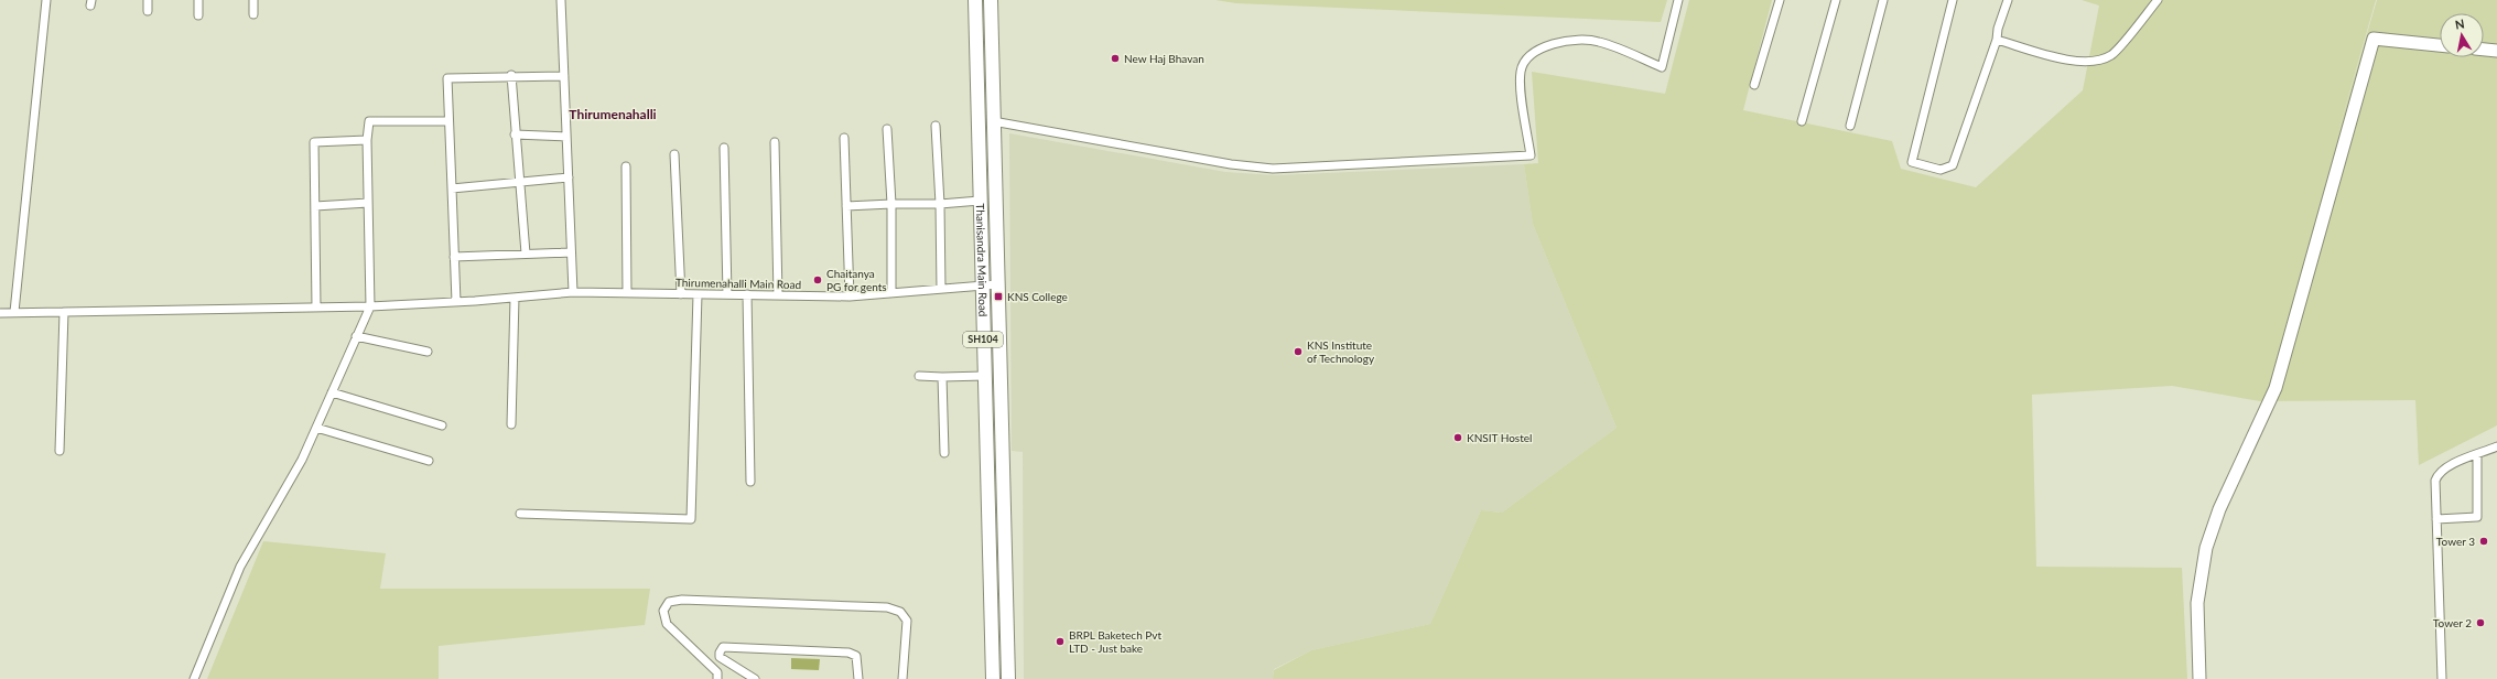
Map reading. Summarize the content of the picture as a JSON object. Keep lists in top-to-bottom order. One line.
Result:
{"streets":{"main road":["Thanisandra Main Road","SH104"],"street":["Thirumenahalli Main Road"]},"crossings":[["Thanisandra Main Road","Thirumenahalli Main Road"]],"districts":["Thirumenahalli"],"places":{"other":["New Haj Bhavan","Chaitanya PG for gents","KNS Institute of Technology","KNSIT Hostel","Tower 3","Tower 2","BRPL Baketech Pvt LTD - Just bake"],"transit":["KNS College"]},"north":"top"}
